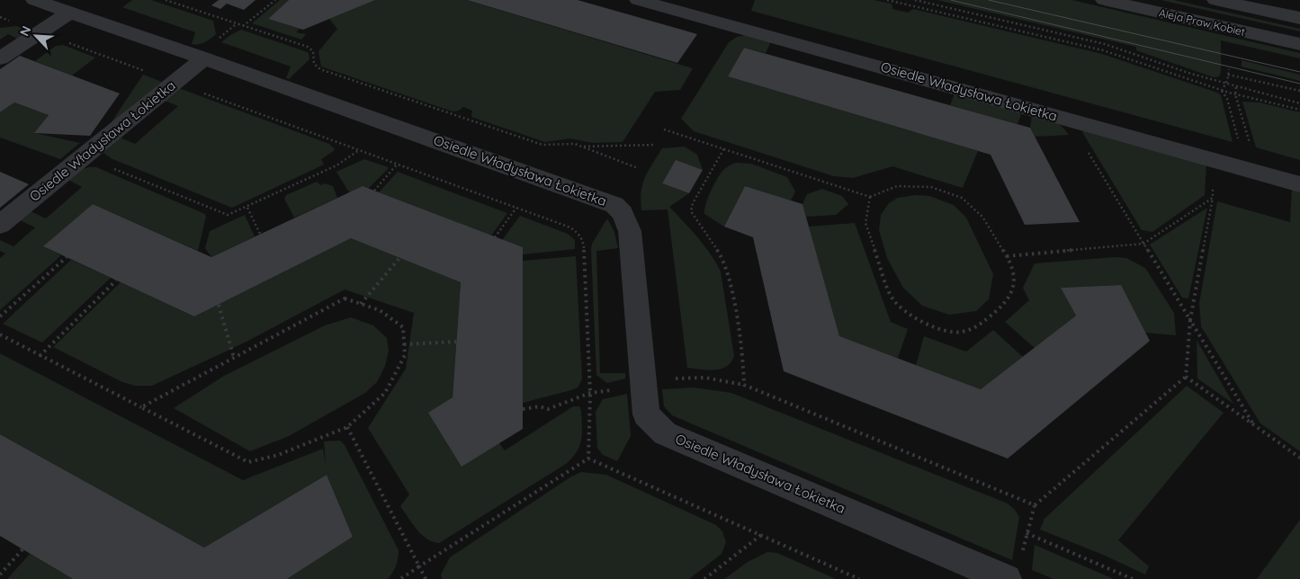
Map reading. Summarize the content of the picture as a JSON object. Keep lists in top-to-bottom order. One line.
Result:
{"streets":{"street":["Aleja Praw Kobiet","Osiedle Władysława Łokietka"]},"north":"top left"}
